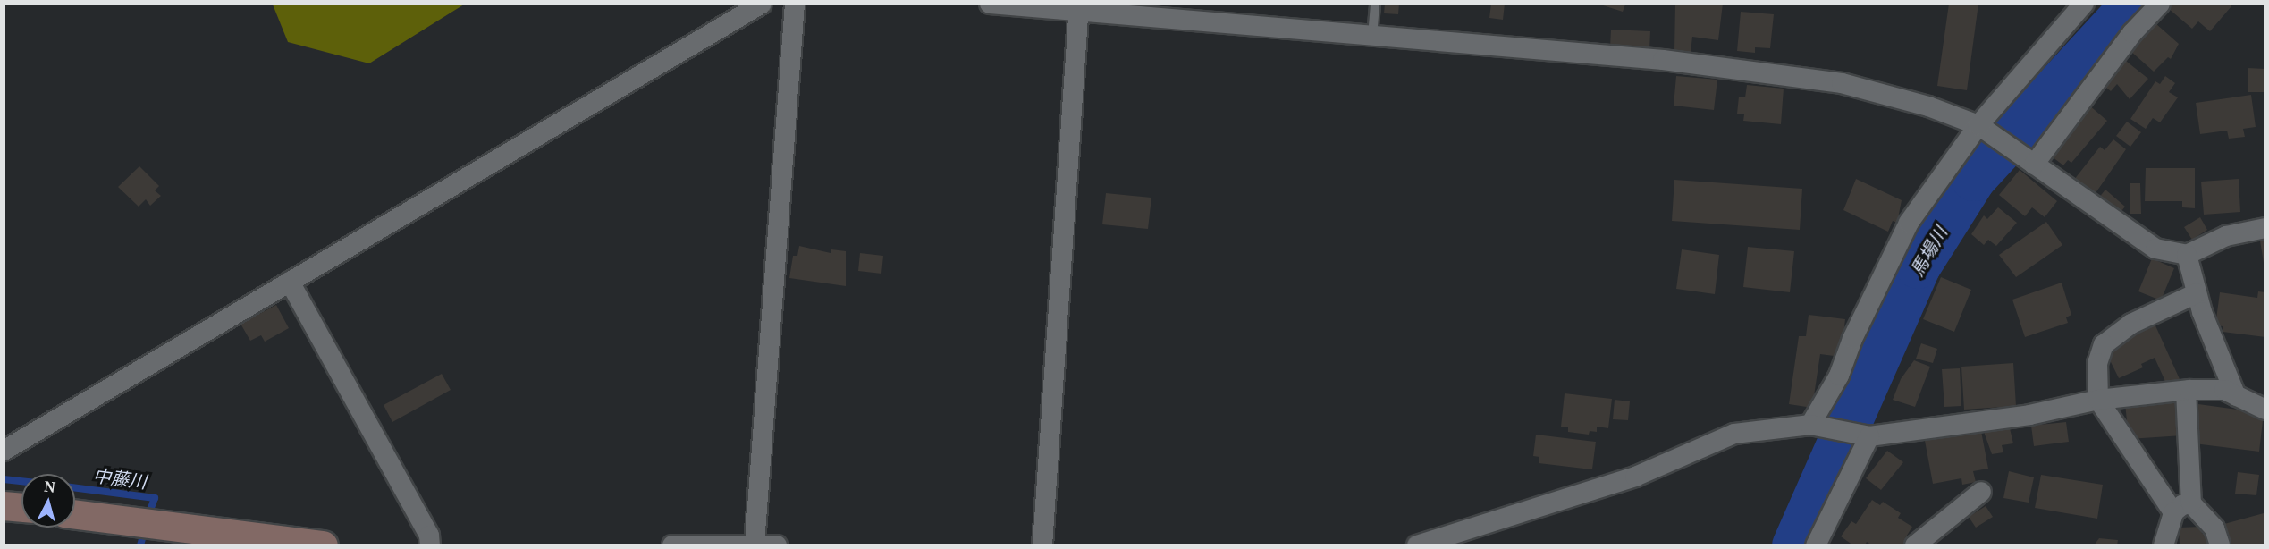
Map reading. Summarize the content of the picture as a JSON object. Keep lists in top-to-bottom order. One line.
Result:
{"water":["馬場川","中藤川"],"north":"top"}
